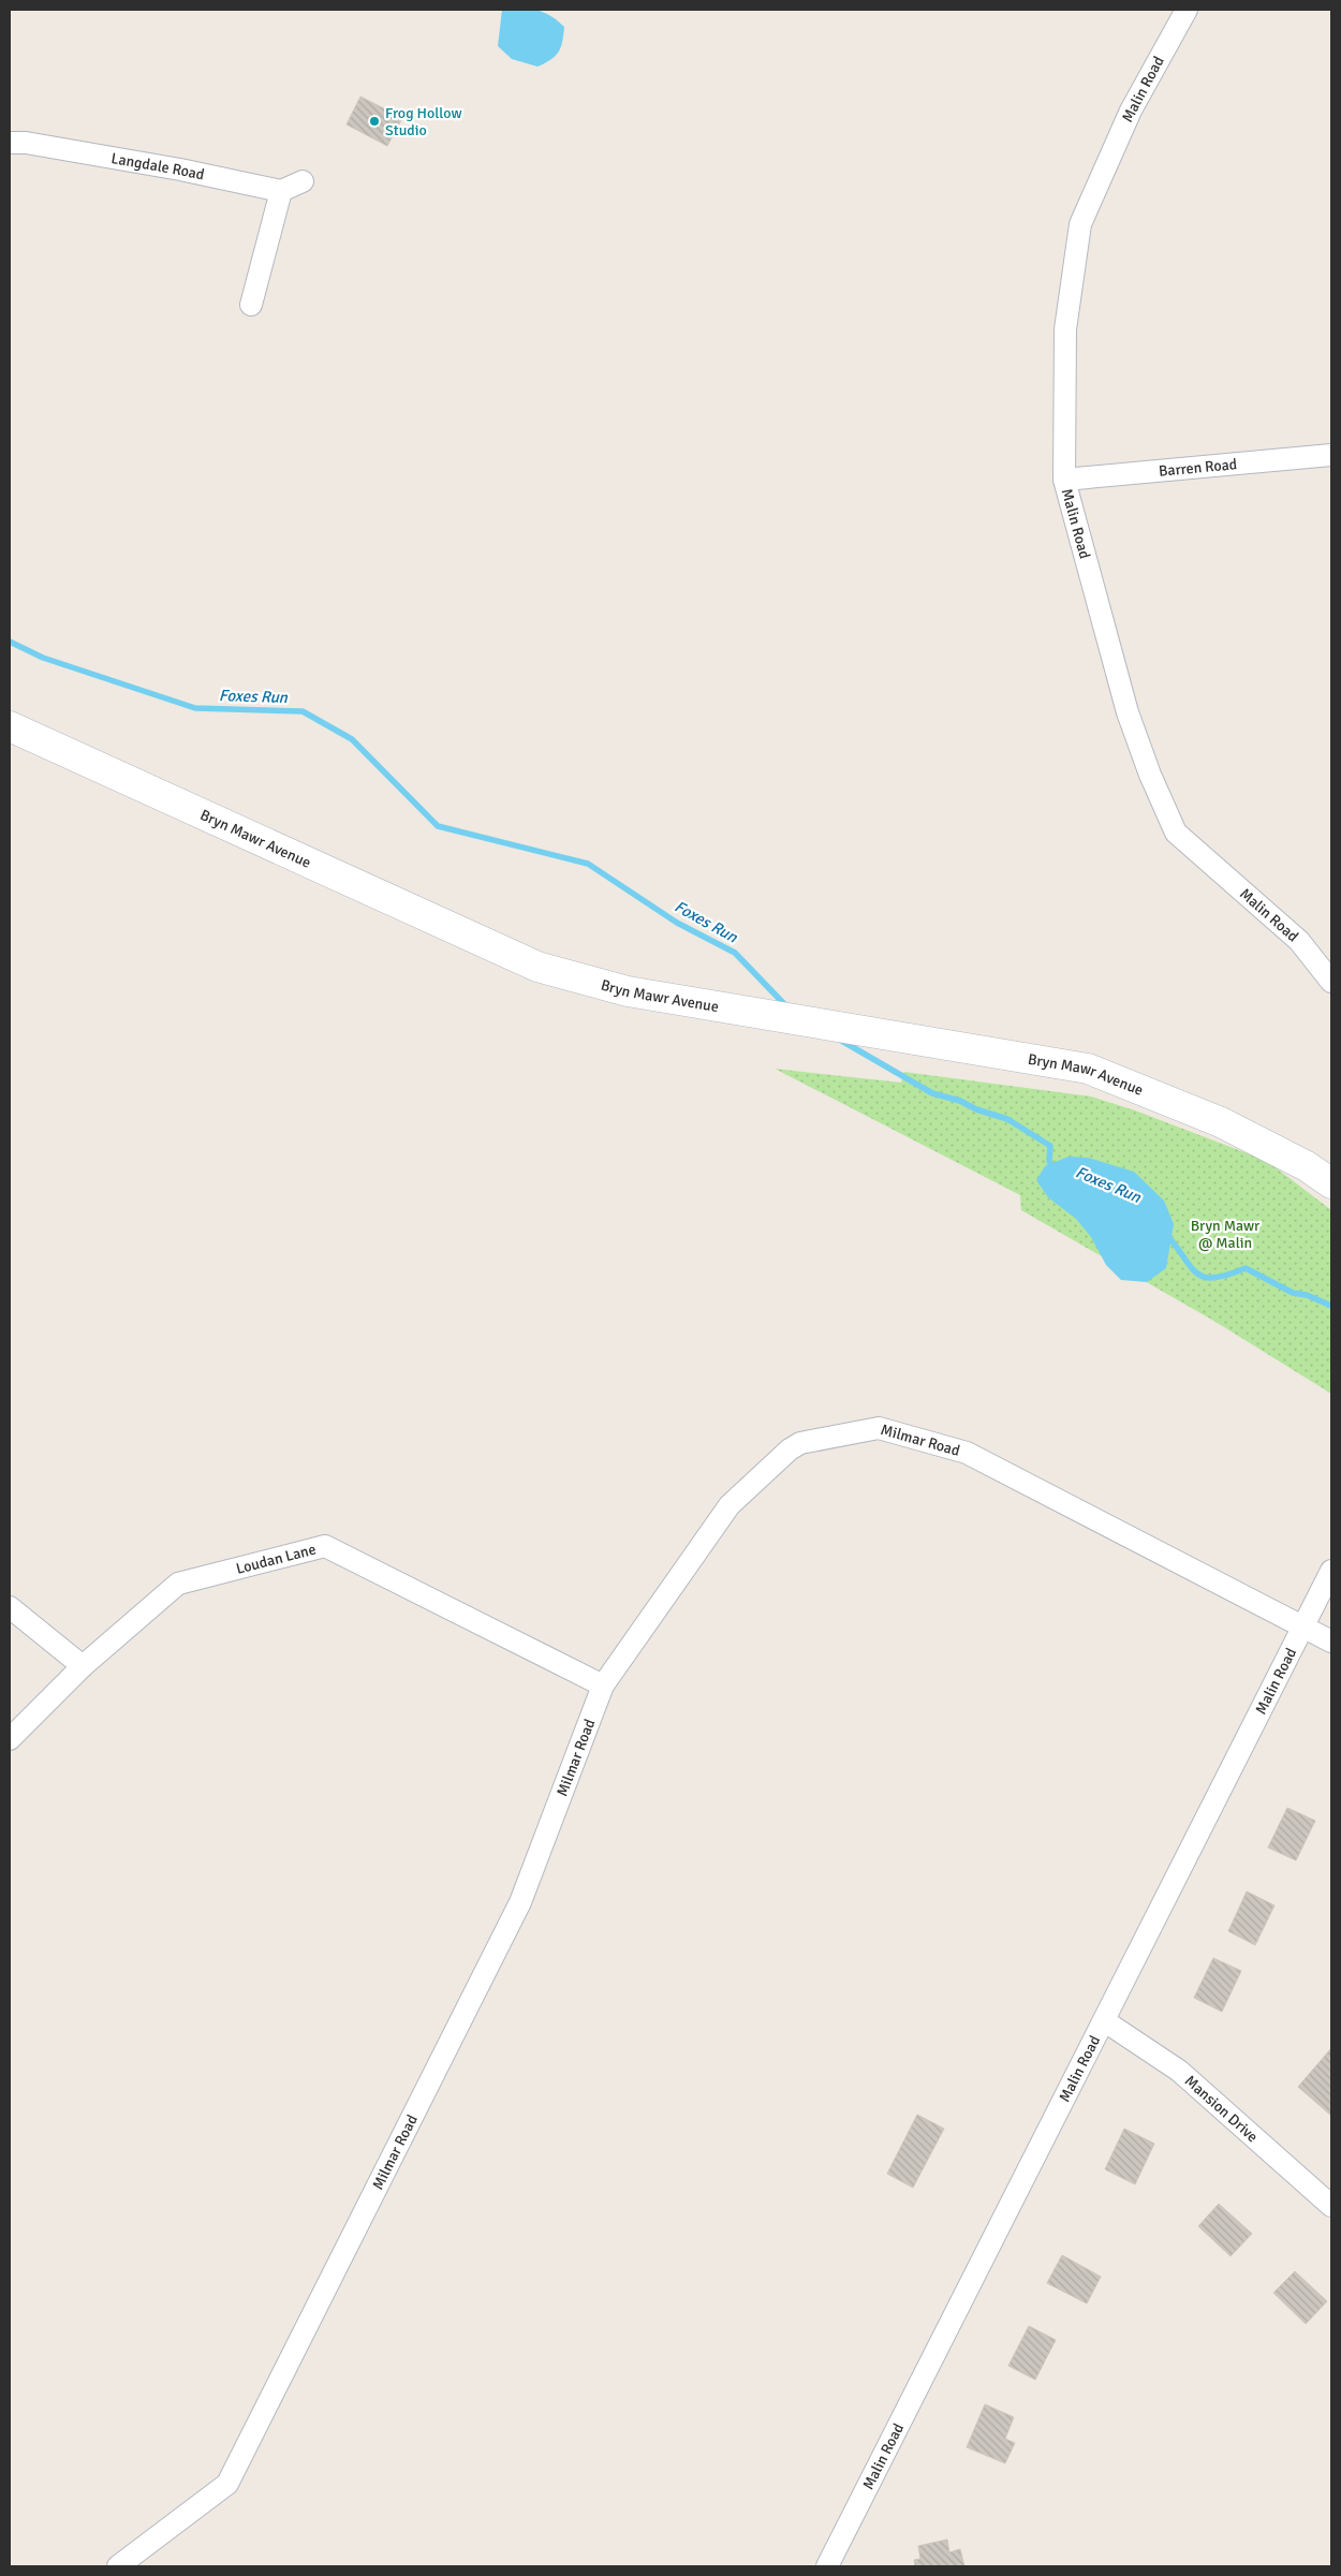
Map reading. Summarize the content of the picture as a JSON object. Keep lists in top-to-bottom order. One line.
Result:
{"streets":{"main road":["Bryn Mawr Avenue"],"street":["Malin Road","Langdale Road","Barren Road","Milmar Road","Loudan Lane","Mansion Drive"]},"crossings":[["Malin Road","Barren Road"],["Malin Road","Milmar Road"],["Malin Road","Mansion Drive"],["Milmar Road","Loudan Lane"]],"water":["Foxes Run"],"parks":["Bryn Mawr @ Malin"],"places":["Frog Hollow Studio"]}
